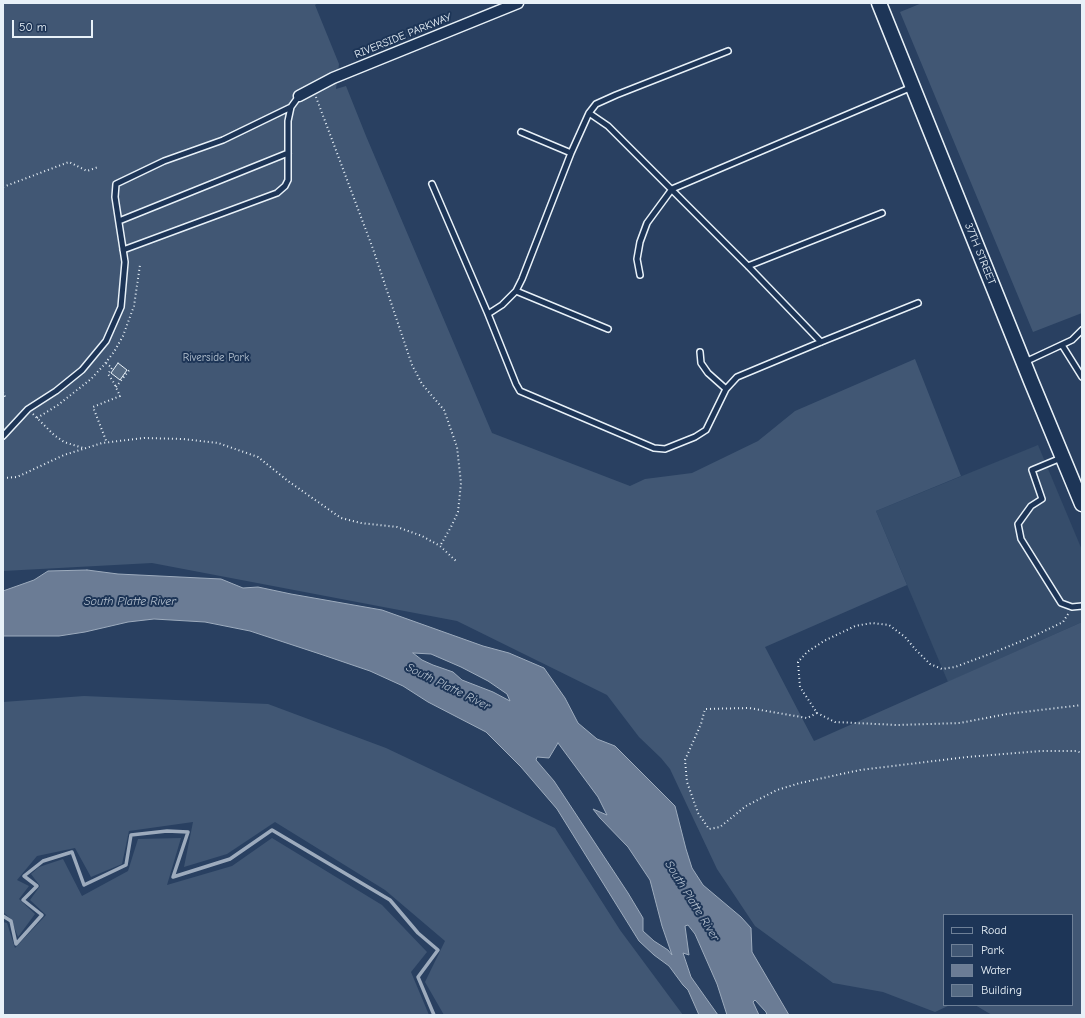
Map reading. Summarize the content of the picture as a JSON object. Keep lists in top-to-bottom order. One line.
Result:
{"streets":{"main road":["37TH STREET"],"street":["RIVERSIDE PARKWAY"]},"water":["South Platte River"],"parks":["Riverside Park"],"legend":["Road","Park","Water","Building"],"scale_bar":"50 m"}
